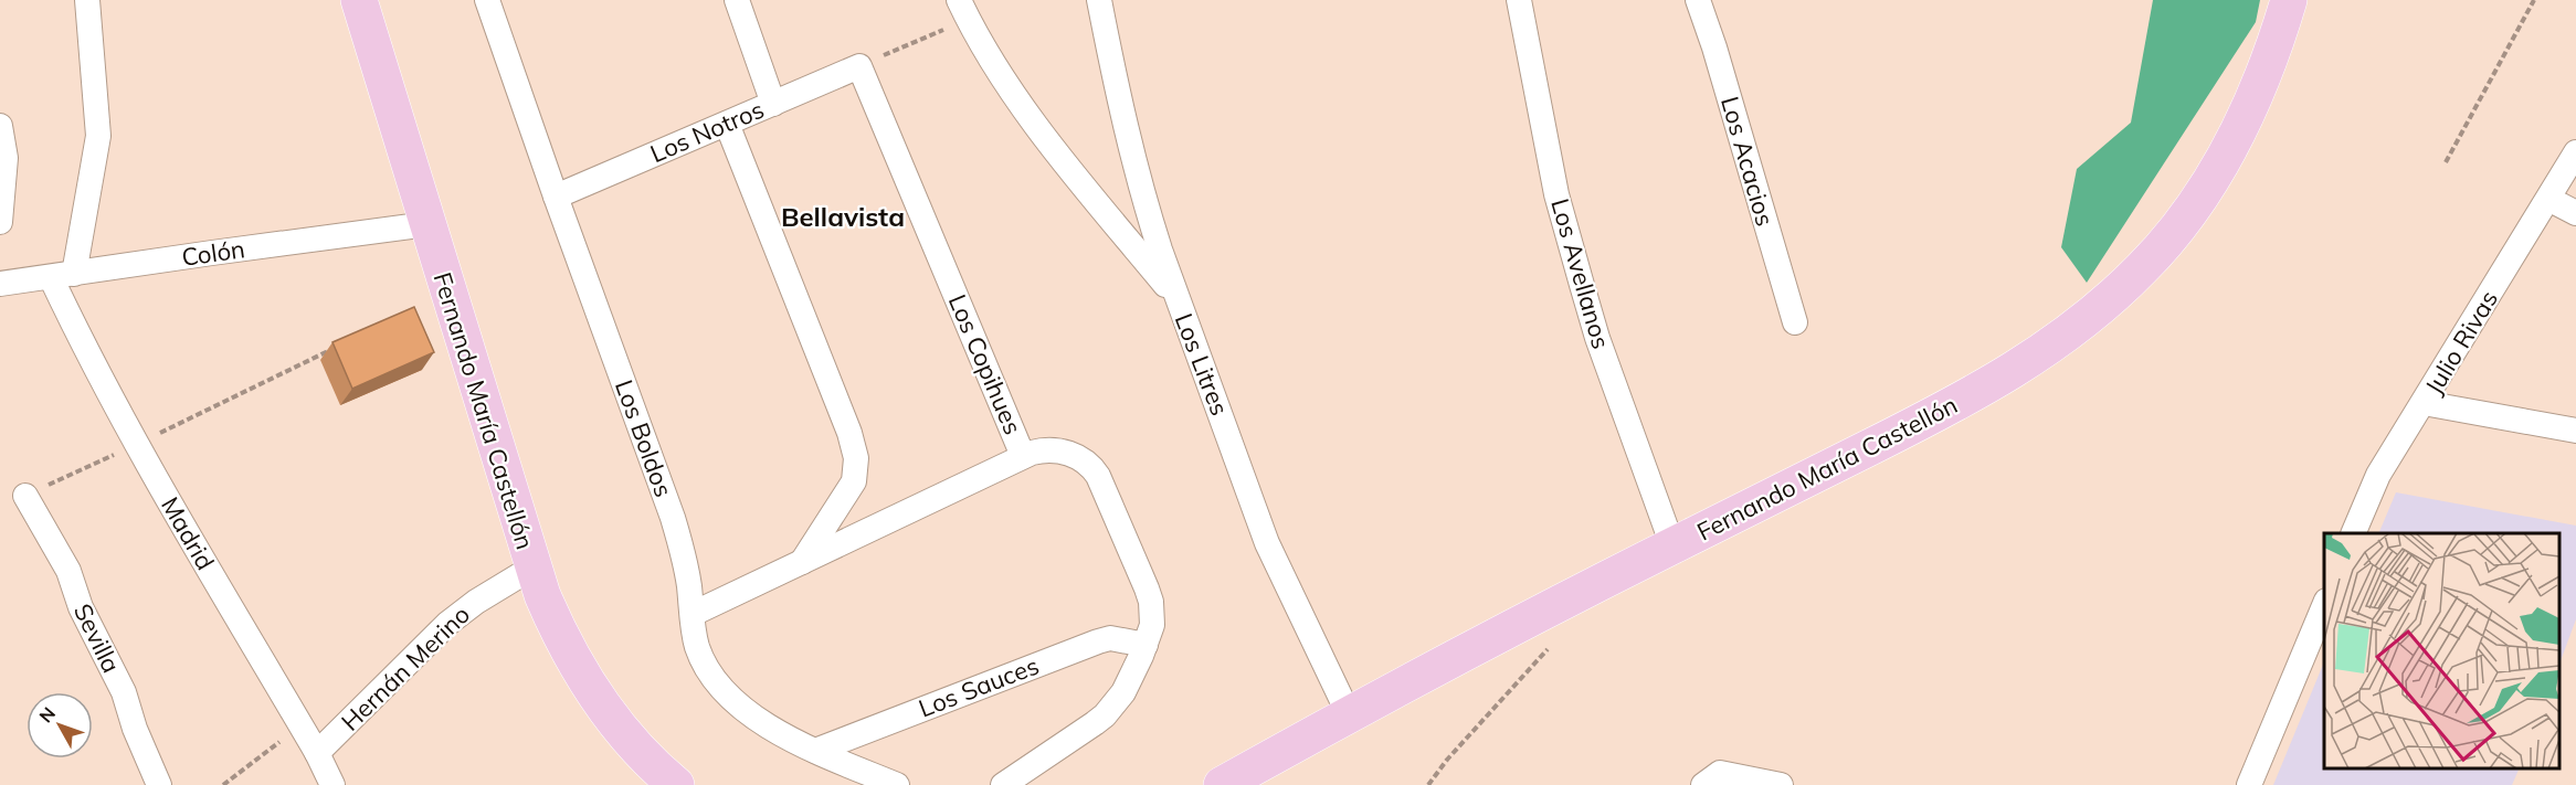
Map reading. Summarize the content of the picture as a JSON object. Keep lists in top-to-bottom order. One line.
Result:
{"streets":{"main road":["Fernando María Castellón"],"street":["Los Notros","Los Acacios","Colón","Los Avellanos","Julio Rivas","Los Copihues","Los Litres","Los Boldos","Madrid","Sevilla","Hernán Merino","Los Sauces"]},"crossings":[["Los Notros","Los Copihues"],["Los Notros","Los Boldos"],["Colón","Fernando María Castellón"],["Colón","Madrid"],["Los Avellanos","Fernando María Castellón"],["Los Copihues","Los Sauces"],["Los Litres","Fernando María Castellón"],["Fernando María Castellón","Hernán Merino"],["Los Boldos","Los Sauces"],["Madrid","Hernán Merino"]],"districts":["Bellavista"],"north":"top left"}
